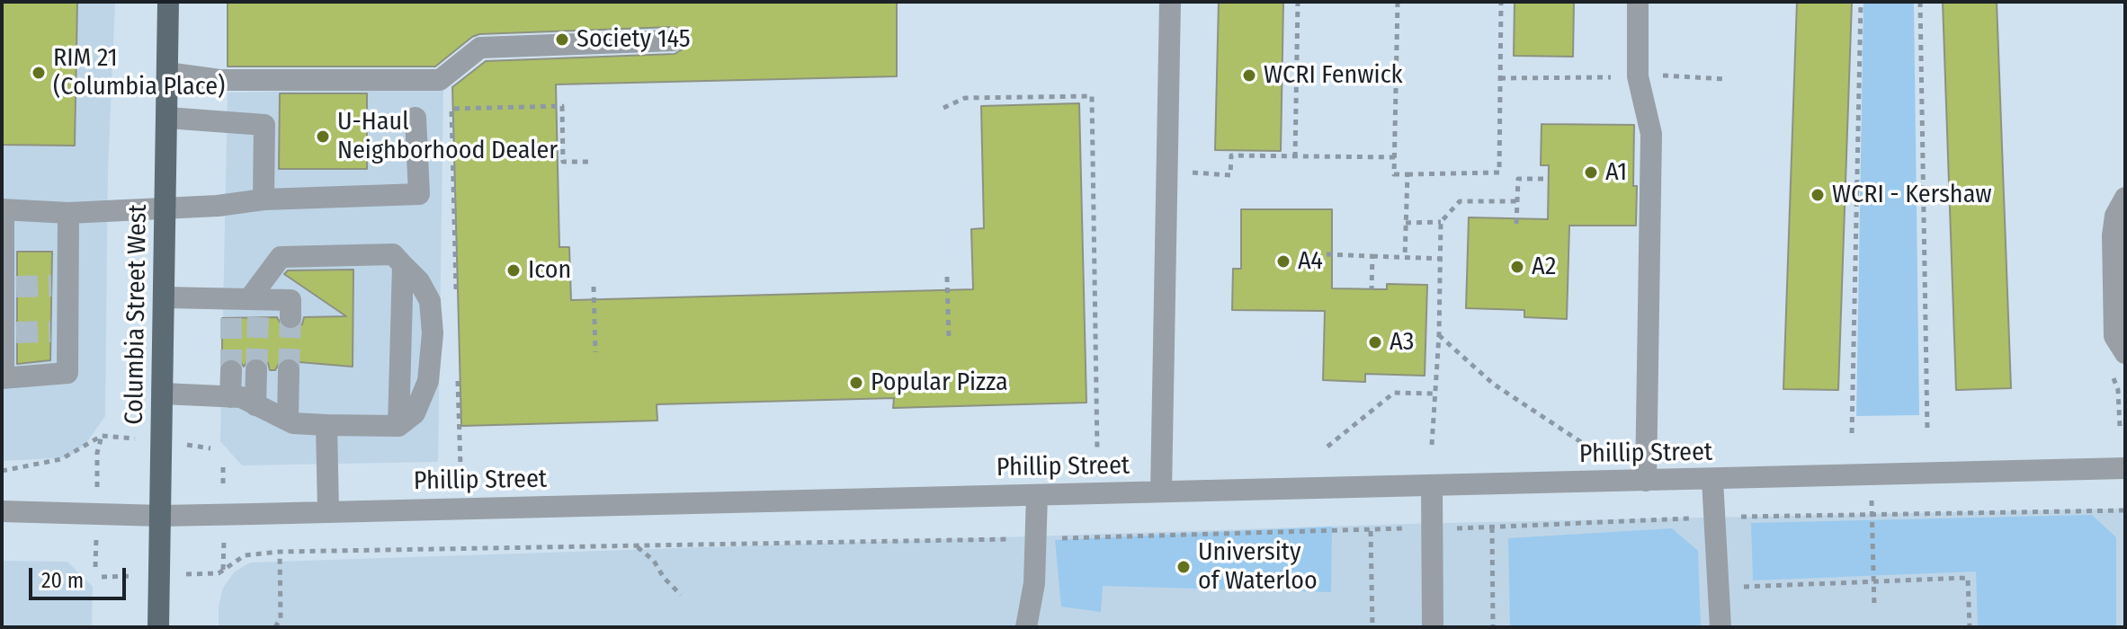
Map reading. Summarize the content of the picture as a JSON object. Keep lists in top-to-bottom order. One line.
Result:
{"streets":{"main road":["Columbia Street West"],"street":["Phillip Street"]},"crossings":[["Columbia Street West","Phillip Street"]],"places":["Society 145","RIM 21 (Columbia Place)","WCRI Fenwick","U-Haul Neighborhood Dealer","A1","WCRI - Kershaw","A4","A2","Icon","A3","Popular Pizza","University of Waterloo"],"scale_bar":"20 m"}
